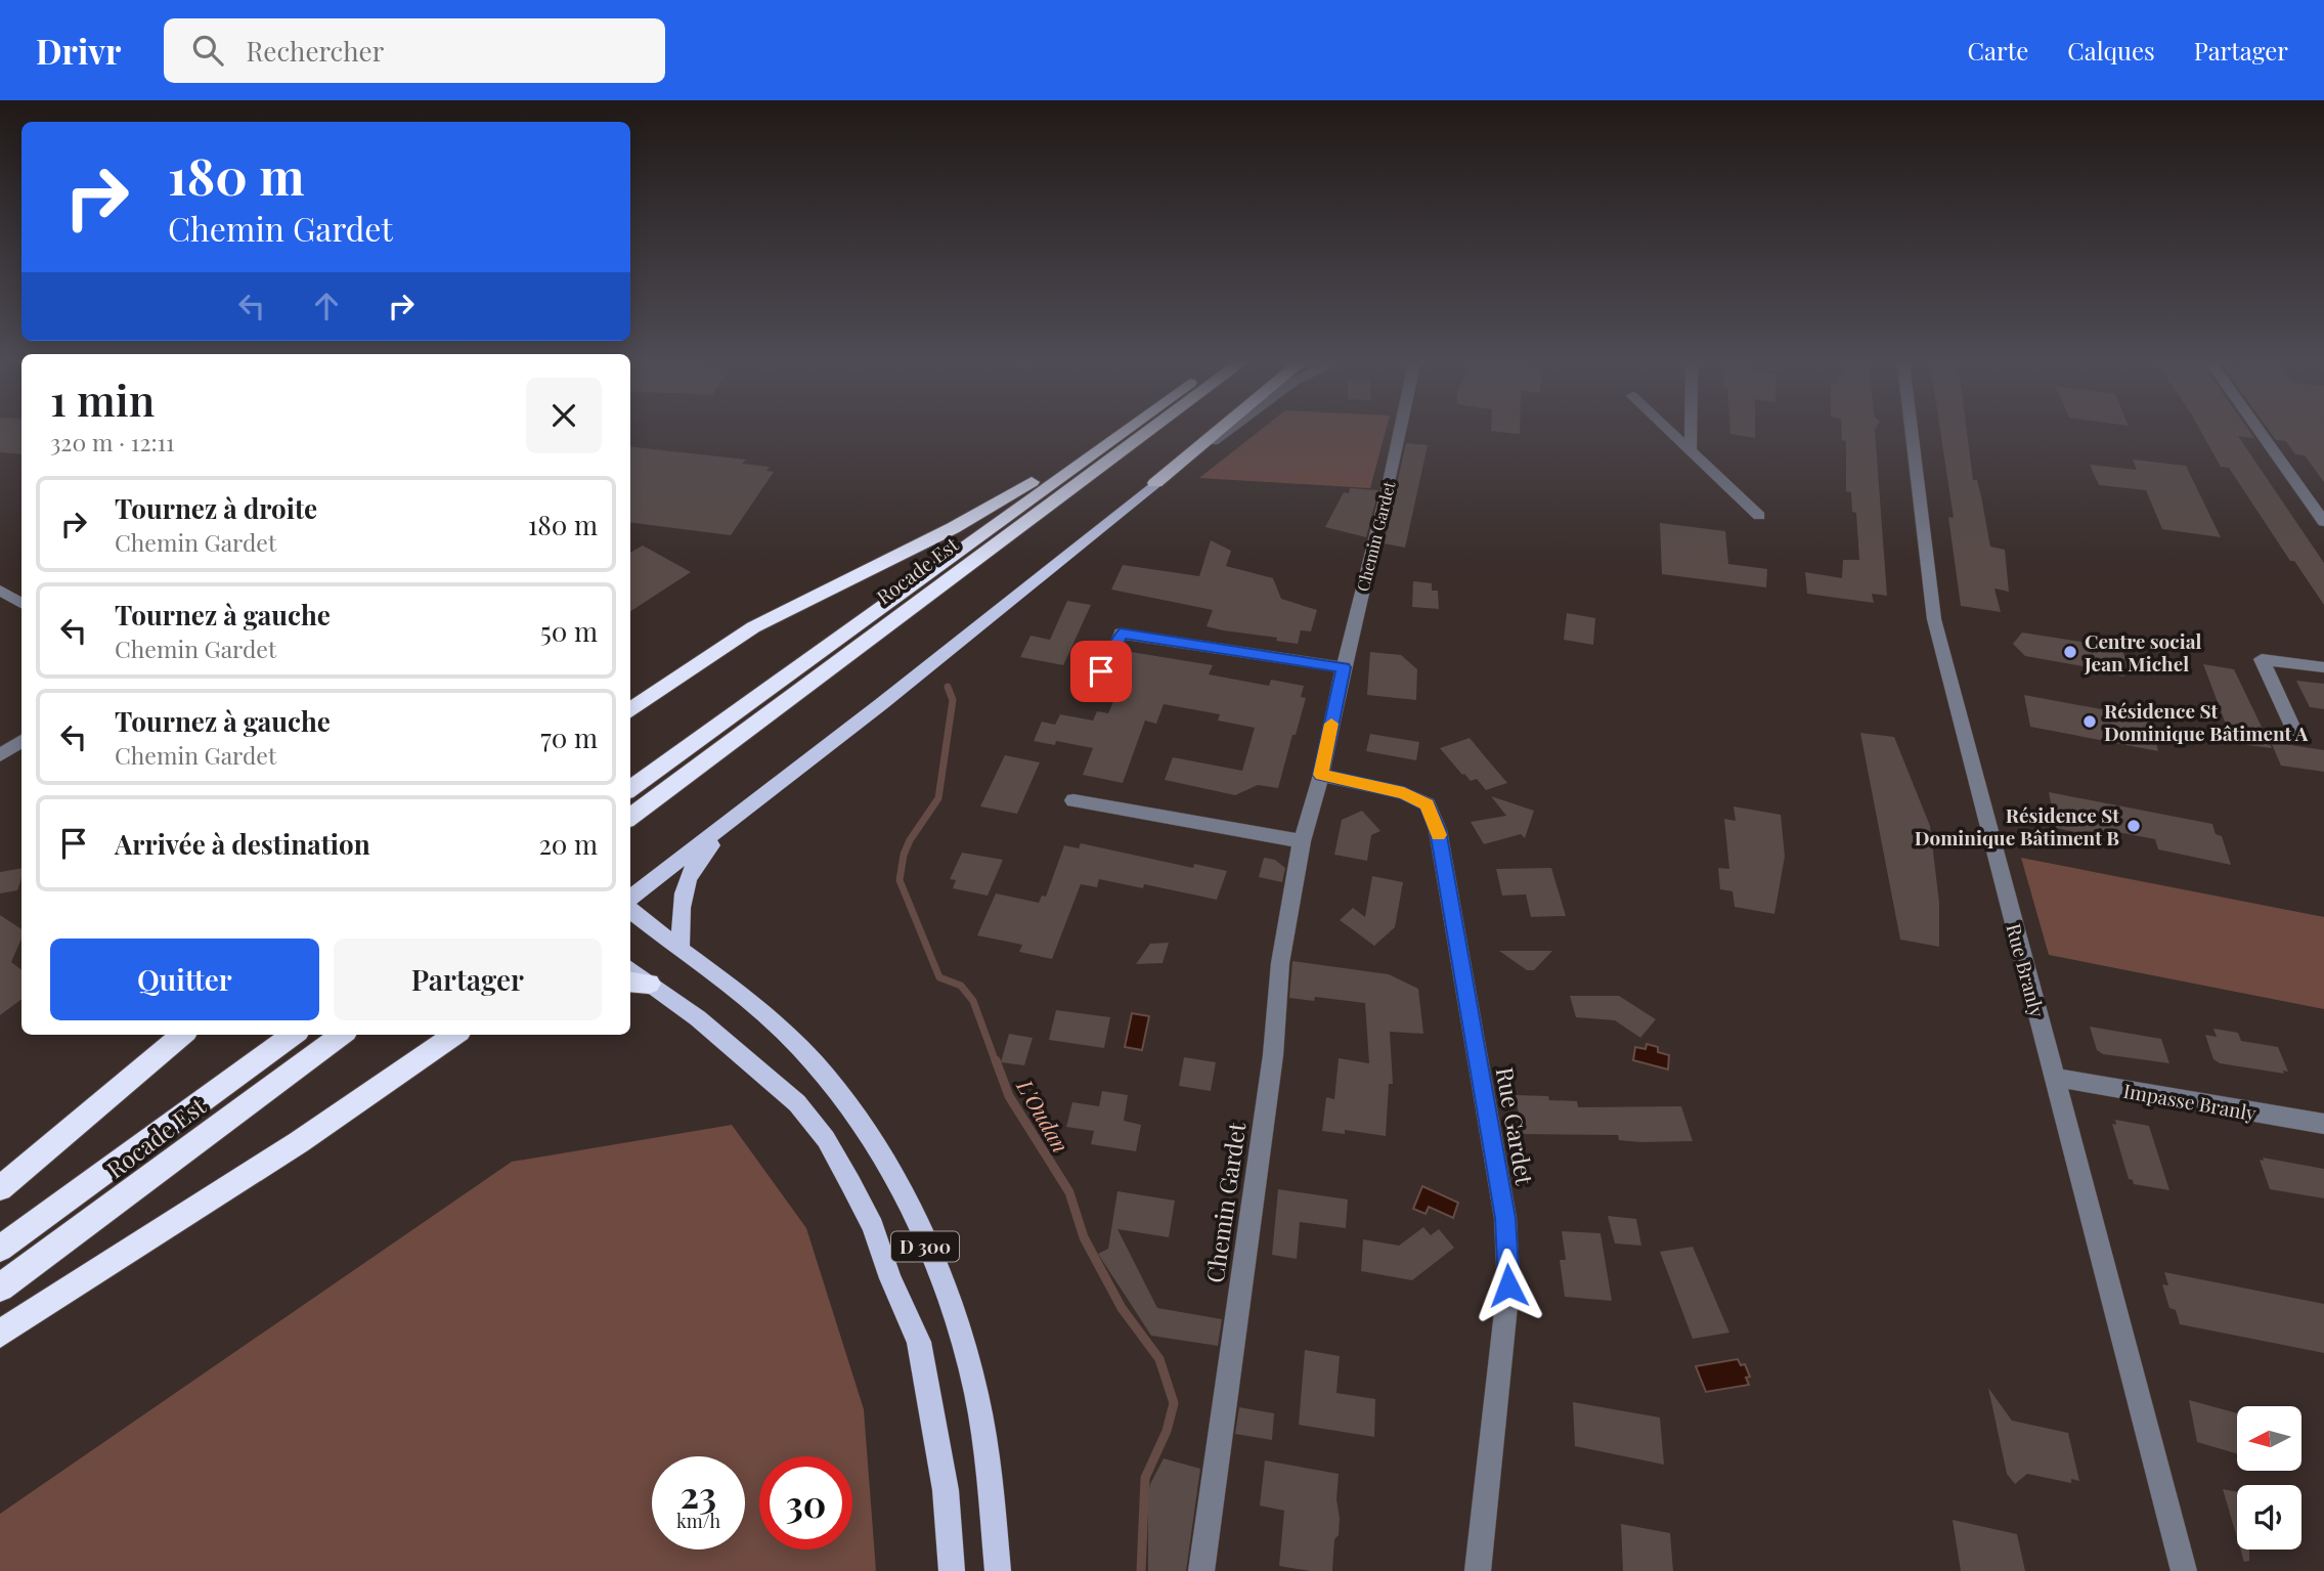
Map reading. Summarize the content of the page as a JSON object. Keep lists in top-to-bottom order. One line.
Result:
{"streets":{"highway":["Rocade Est"],"main road":["D 300"],"street":["Chemin Gardet","Rue Branly","Impasse Branly","Rue Gardet"]},"crossings":[["Chemin Gardet","Rue Gardet"],["Rue Branly","Impasse Branly"]],"water":["L'Oudan"],"places":["Centre social Jean Michel","Résidence St Dominique Bâtiment A","Résidence St Dominique Bâtiment B"],"north":"left","page":{"header":"Drivr","search":"Rechercher","nav":["Carte","Calques","Partager"],"turn":["180 m","Chemin Gardet"],"heading":["1 min","320 m · 12:11"],"list":[{"name":"Tournez à droite","note":"Chemin Gardet","value":"180 m"},{"name":"Tournez à gauche","note":"Chemin Gardet","value":"50 m"},{"name":"Tournez à gauche","note":"Chemin Gardet","value":"70 m"},{"name":"Arrivée à destination","value":"20 m"}],"buttons":["Quitter","Partager"],"speed":"23 km/h","limit":"30"}}
